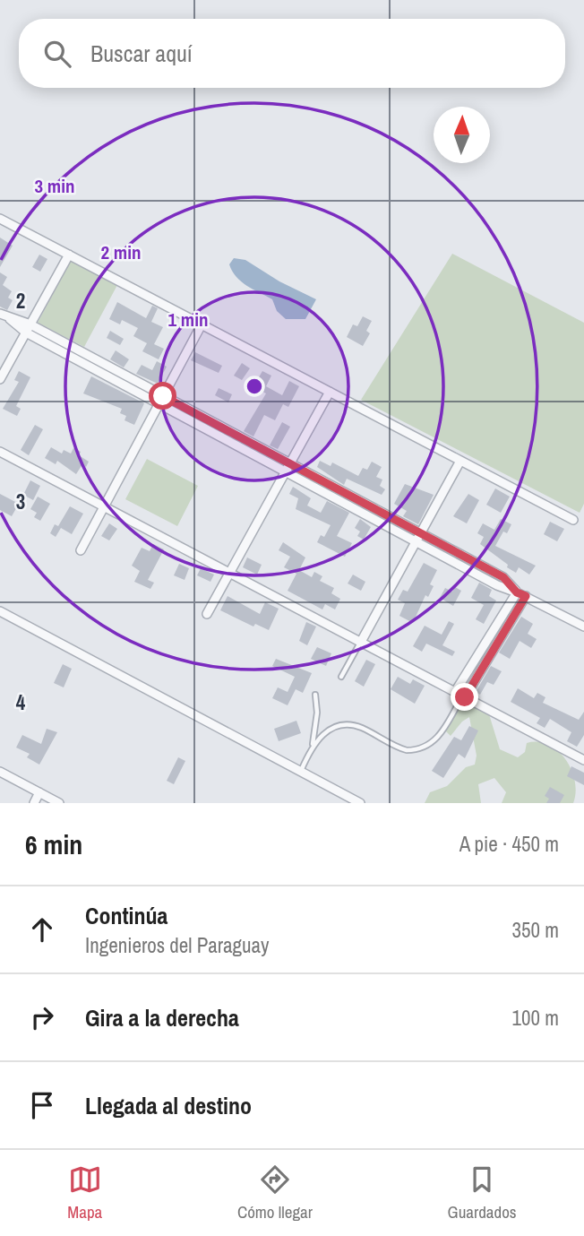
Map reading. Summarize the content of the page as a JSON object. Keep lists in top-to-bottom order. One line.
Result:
{"north":"top","page":{"search":"Buscar aquí","heading":["6 min","A pie · 450 m"],"list":[["Continúa","Ingenieros del Paraguay","350 m"],["Gira a la derecha","100 m"],"Llegada al destino"],"nav":["Mapa","Cómo llegar","Guardados"]},"grid":{"rows":["2","3","4"]},"rings":["3 min","2 min","1 min"]}
